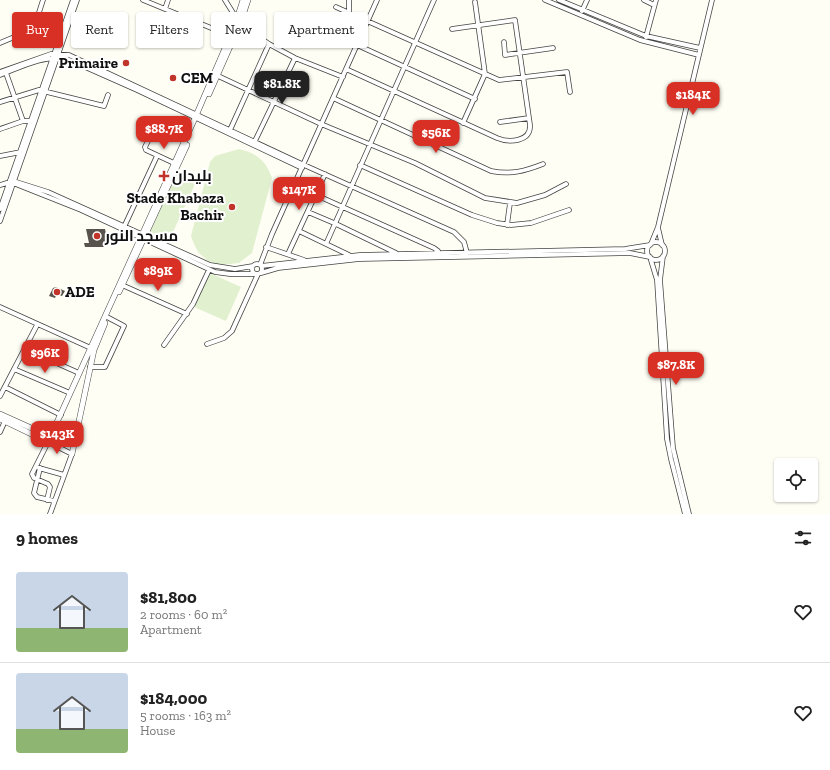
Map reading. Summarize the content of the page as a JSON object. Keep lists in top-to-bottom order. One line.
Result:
{"places":{"other":["Primaire","CEM","Stade Khabaza Bachir","مسجد النور","ADE"],"health":["بليدان"]},"page":{"chip":["Buy","Rent","Filters","New","Apartment"],"price":["$81.8K","$184K","$88.7K","$56K","$147K","$89K","$96K","$87.8K","$143K"],"heading":"9 homes","list":[{"name":"$81,800","note":"2 rooms · 60 m² · Apartment"},{"name":"$184,000","note":"5 rooms · 163 m² · House"}]}}
